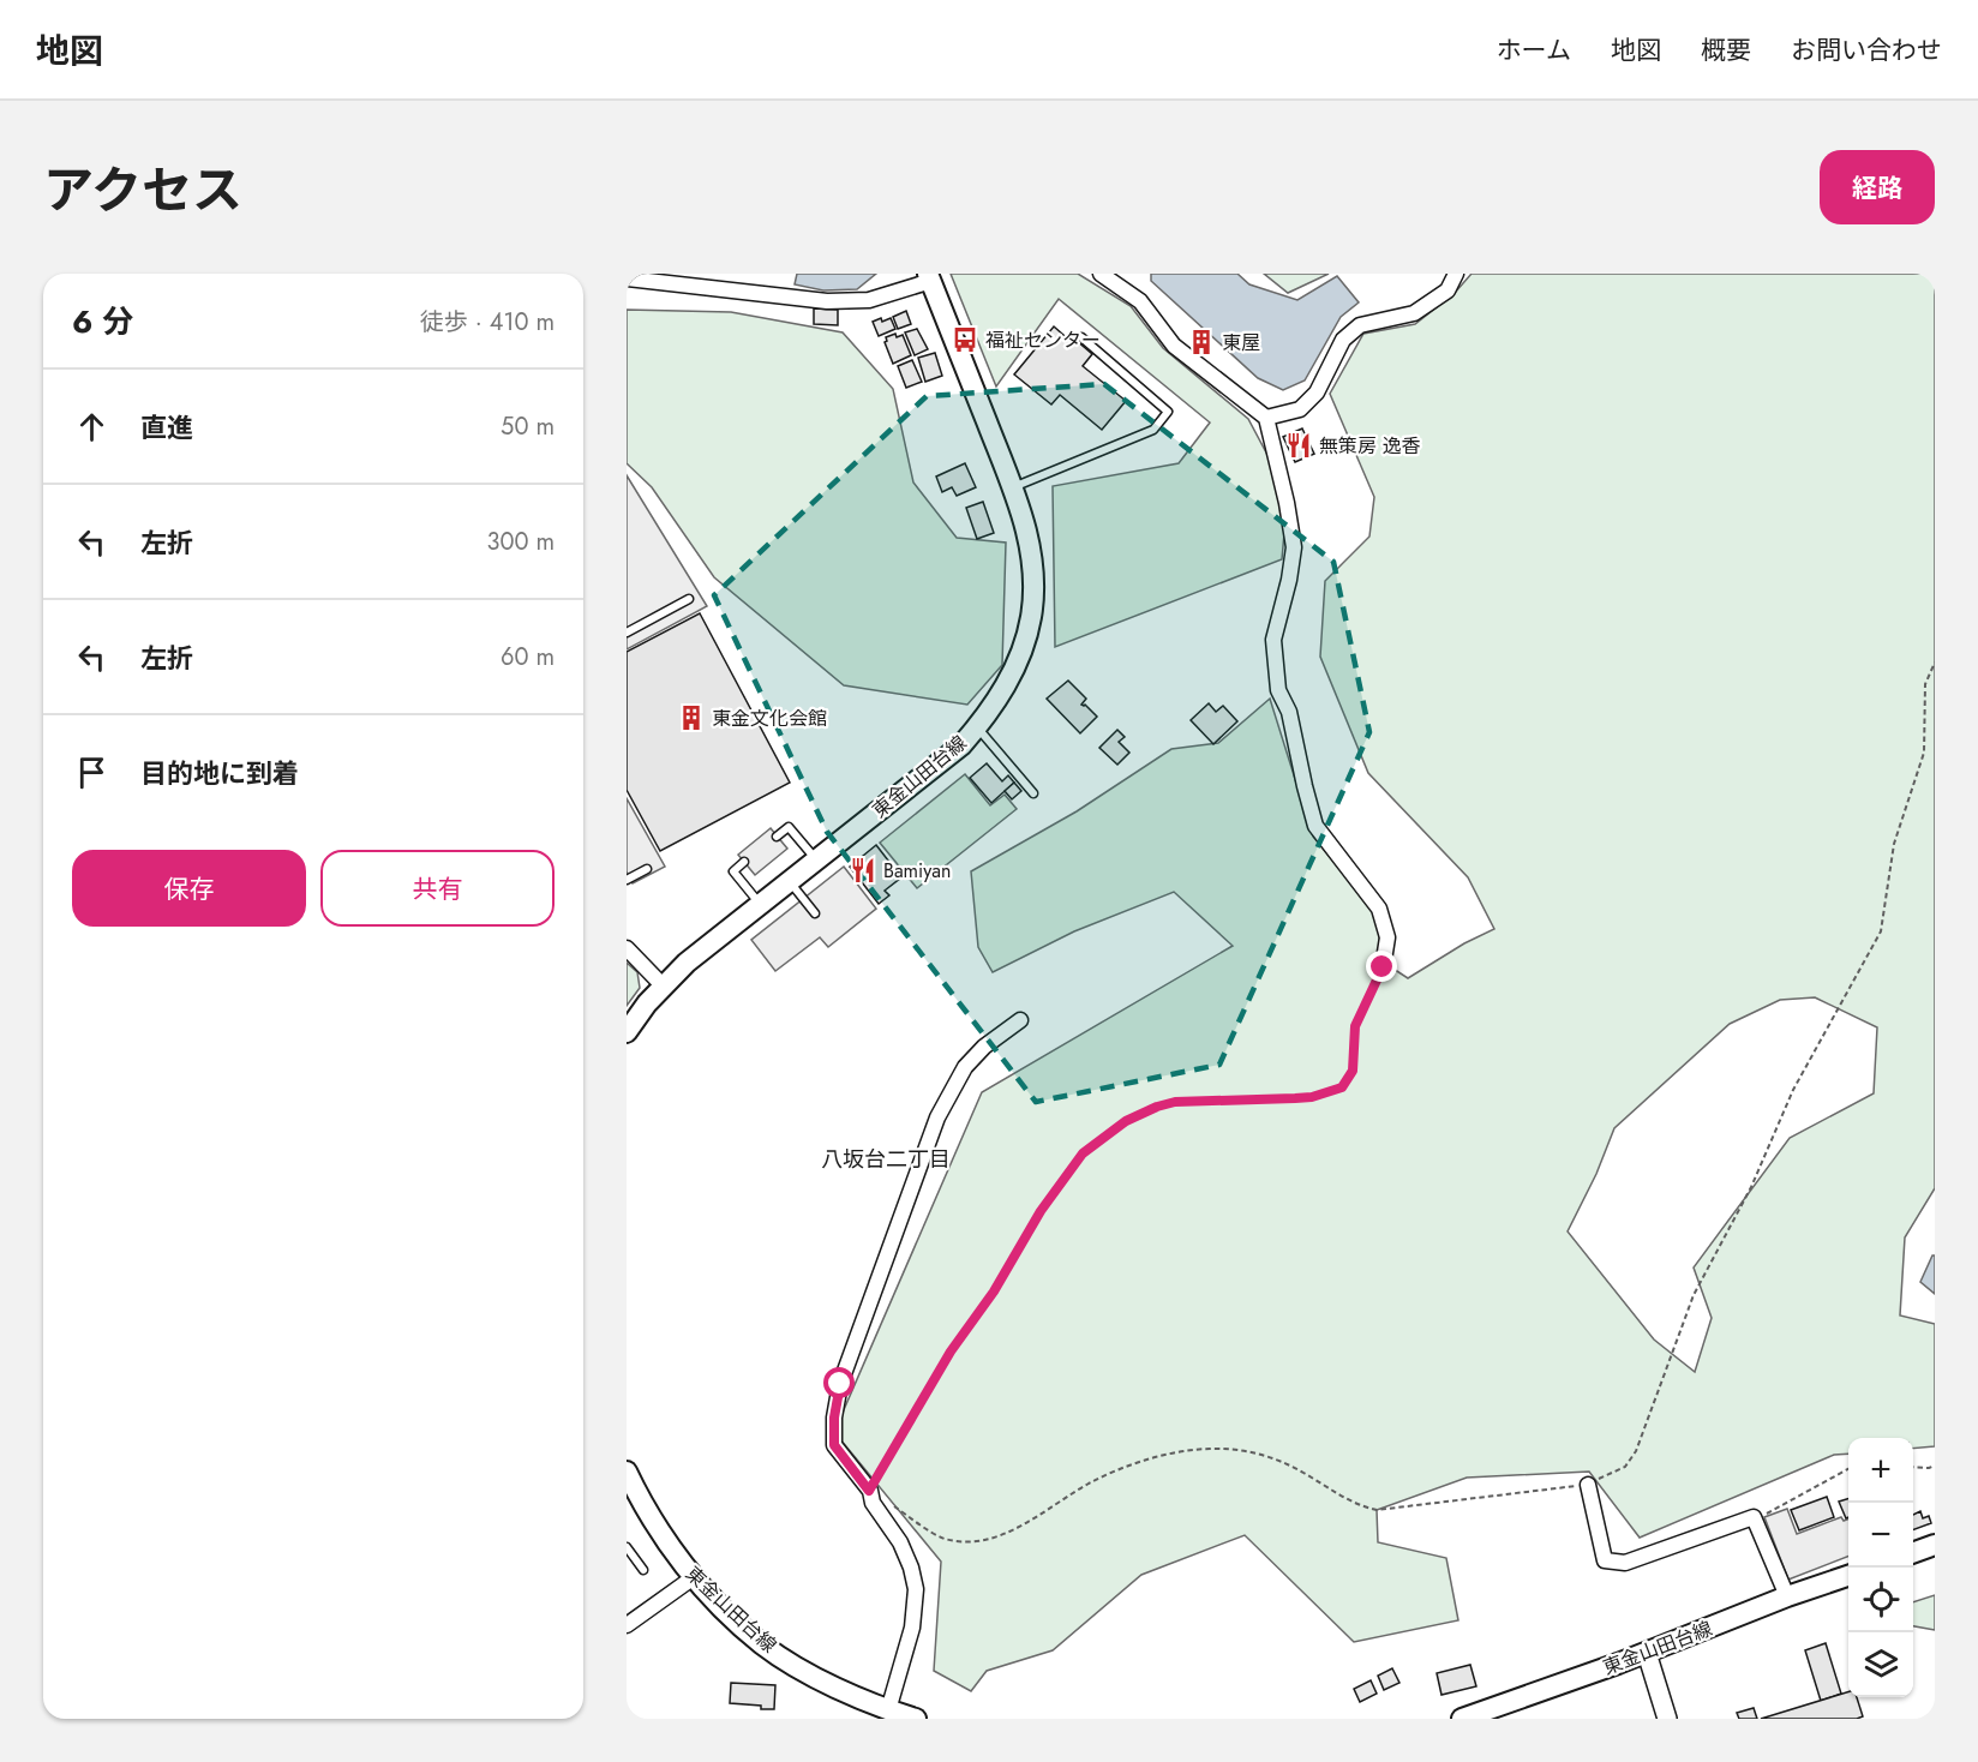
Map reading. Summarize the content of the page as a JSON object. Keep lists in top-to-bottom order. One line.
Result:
{"streets":{"main road":["東金山田台線"]},"districts":["八坂台二丁目"],"places":{"bus stop":["福祉センター"],"building":["東屋","東金文化会館"],"restaurant":["無策房 逸香","Bamiyan"]},"page":{"header":"地図","nav":["ホーム","地図","概要","お問い合わせ"],"title":"アクセス","buttons":["経路",["保存","共有"]],"heading":["6 分","徒歩 · 410 m"],"list":[["直進","50 m"],["左折","300 m"],["左折","60 m"],"目的地に到着"],"map_buttons":["+","−"]}}
